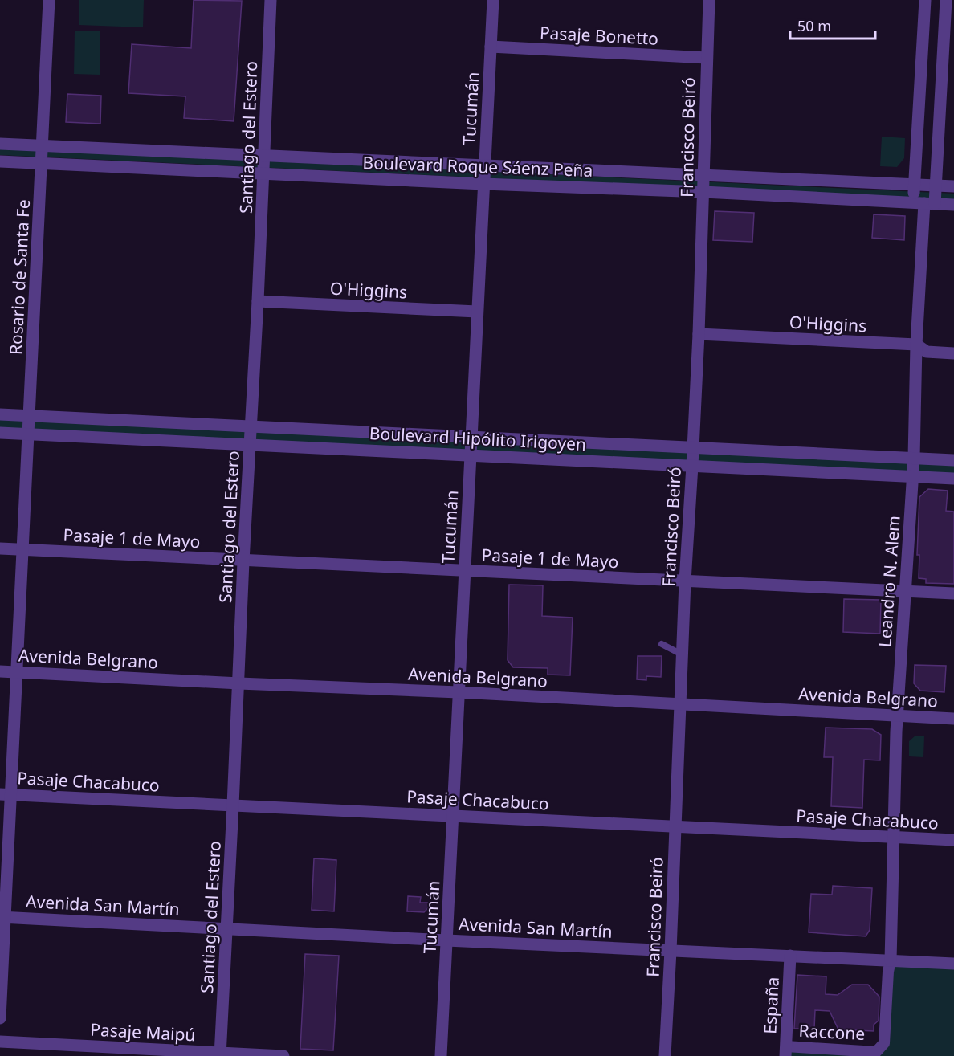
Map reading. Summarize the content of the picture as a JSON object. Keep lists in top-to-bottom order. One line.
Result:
{"streets":{"street":["Pasaje Bonetto","Tucumán","Santiago del Estero","Francisco Beiró","Boulevard Roque Sáenz Peña","Rosario de Santa Fe","O'Higgins","Boulevard Hipólito Irigoyen","Pasaje 1 de Mayo","Leandro N. Alem","Avenida Belgrano","Pasaje Chacabuco","Avenida San Martín","España","Pasaje Maipú","Raccone"]},"crossings":[["Pasaje Bonetto","Tucumán"],["Pasaje Bonetto","Francisco Beiró"],["Tucumán","Boulevard Roque Sáenz Peña"],["Tucumán","O'Higgins"],["Tucumán","Boulevard Hipólito Irigoyen"],["Tucumán","Pasaje 1 de Mayo"],["Tucumán","Avenida Belgrano"],["Tucumán","Pasaje Chacabuco"],["Tucumán","Avenida San Martín"],["Santiago del Estero","Boulevard Roque Sáenz Peña"],["Santiago del Estero","O'Higgins"],["Santiago del Estero","Boulevard Hipólito Irigoyen"],["Santiago del Estero","Pasaje 1 de Mayo"],["Santiago del Estero","Avenida Belgrano"],["Santiago del Estero","Pasaje Chacabuco"],["Santiago del Estero","Avenida San Martín"],["Santiago del Estero","Pasaje Maipú"],["Francisco Beiró","Boulevard Roque Sáenz Peña"],["Francisco Beiró","O'Higgins"],["Francisco Beiró","Boulevard Hipólito Irigoyen"],["Francisco Beiró","Pasaje 1 de Mayo"],["Francisco Beiró","Avenida Belgrano"],["Francisco Beiró","Pasaje Chacabuco"],["Francisco Beiró","Avenida San Martín"],["Boulevard Roque Sáenz Peña","Rosario de Santa Fe"],["Boulevard Roque Sáenz Peña","Leandro N. Alem"],["Rosario de Santa Fe","Boulevard Hipólito Irigoyen"],["Rosario de Santa Fe","Pasaje 1 de Mayo"],["Rosario de Santa Fe","Avenida Belgrano"],["Rosario de Santa Fe","Pasaje Chacabuco"],["Rosario de Santa Fe","Avenida San Martín"],["O'Higgins","Leandro N. Alem"],["Boulevard Hipólito Irigoyen","Leandro N. Alem"],["Pasaje 1 de Mayo","Leandro N. Alem"],["Leandro N. Alem","Avenida Belgrano"],["Leandro N. Alem","Pasaje Chacabuco"],["Leandro N. Alem","Avenida San Martín"],["Leandro N. Alem","Raccone"],["Avenida San Martín","España"],["Avenida San Martín","Raccone"],["España","Raccone"]],"scale_bar":"50 m"}
